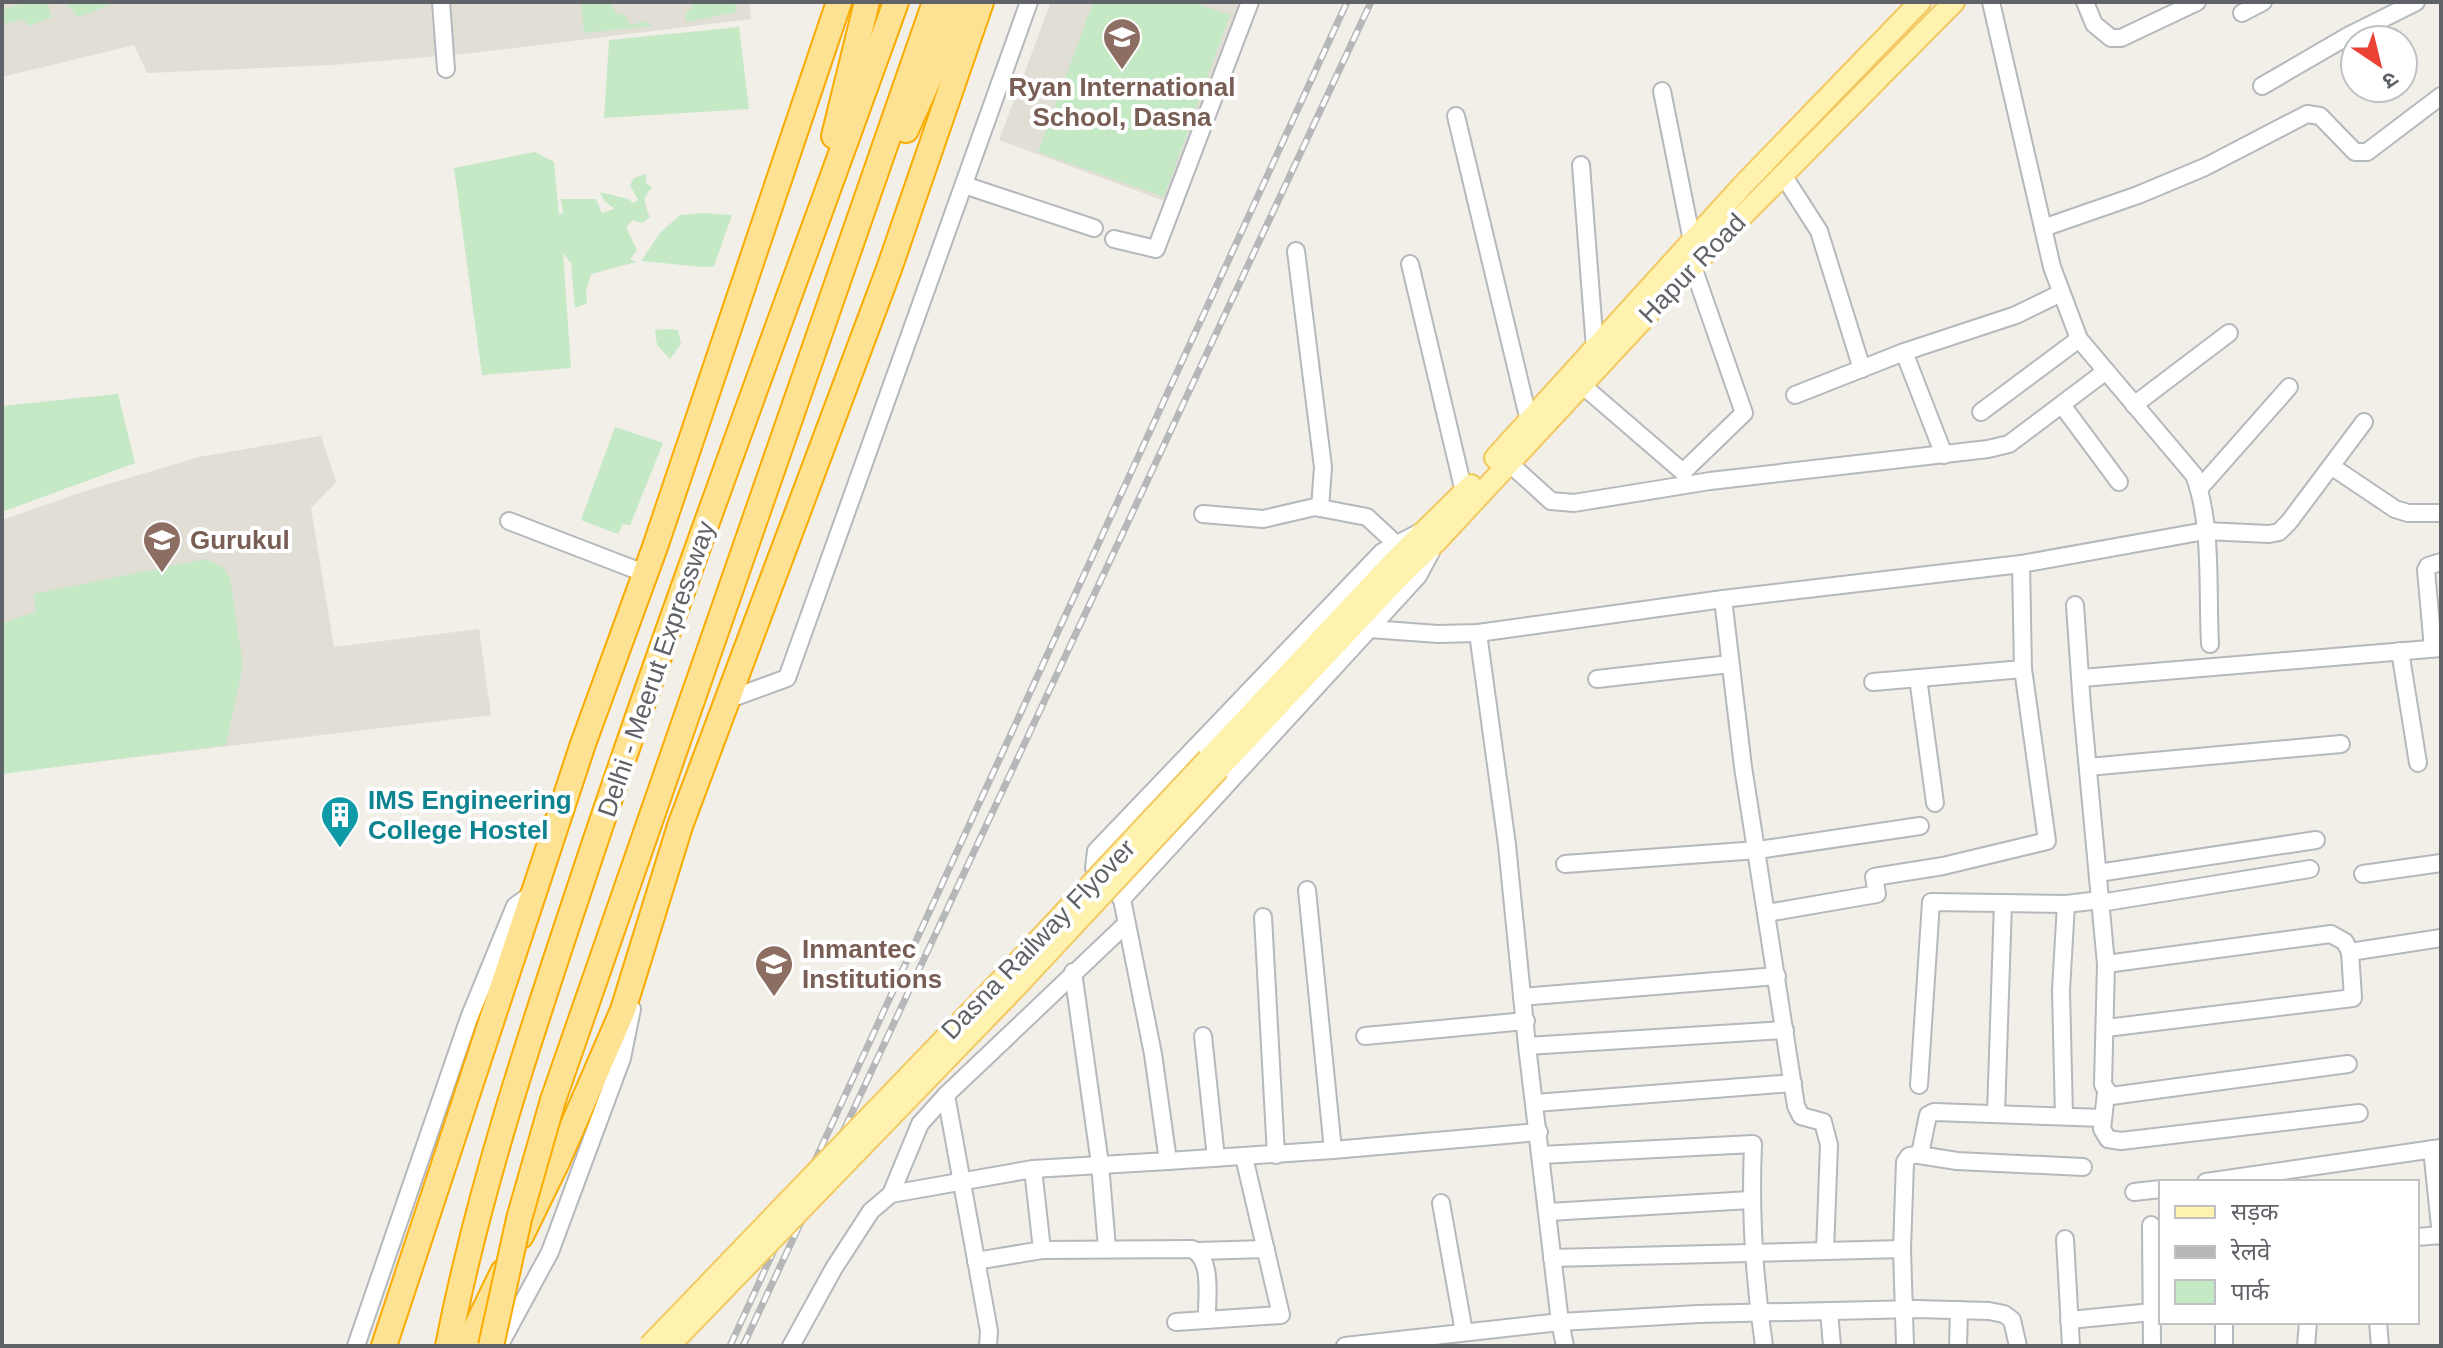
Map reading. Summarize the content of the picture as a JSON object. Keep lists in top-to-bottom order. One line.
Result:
{"streets":{"highway":["Delhi - Meerut Expressway"],"main road":["Hapur Road","Dasna Railway Flyover"]},"crossings":[["Hapur Road","Dasna Railway Flyover"]],"places":{"school or university":["Ryan International School, Dasna","Gurukul","Inmantec Institutions"],"building":["IMS Engineering College Hostel"]},"legend":["सड़क","रेलवे","पार्क"],"north":"bottom right"}
